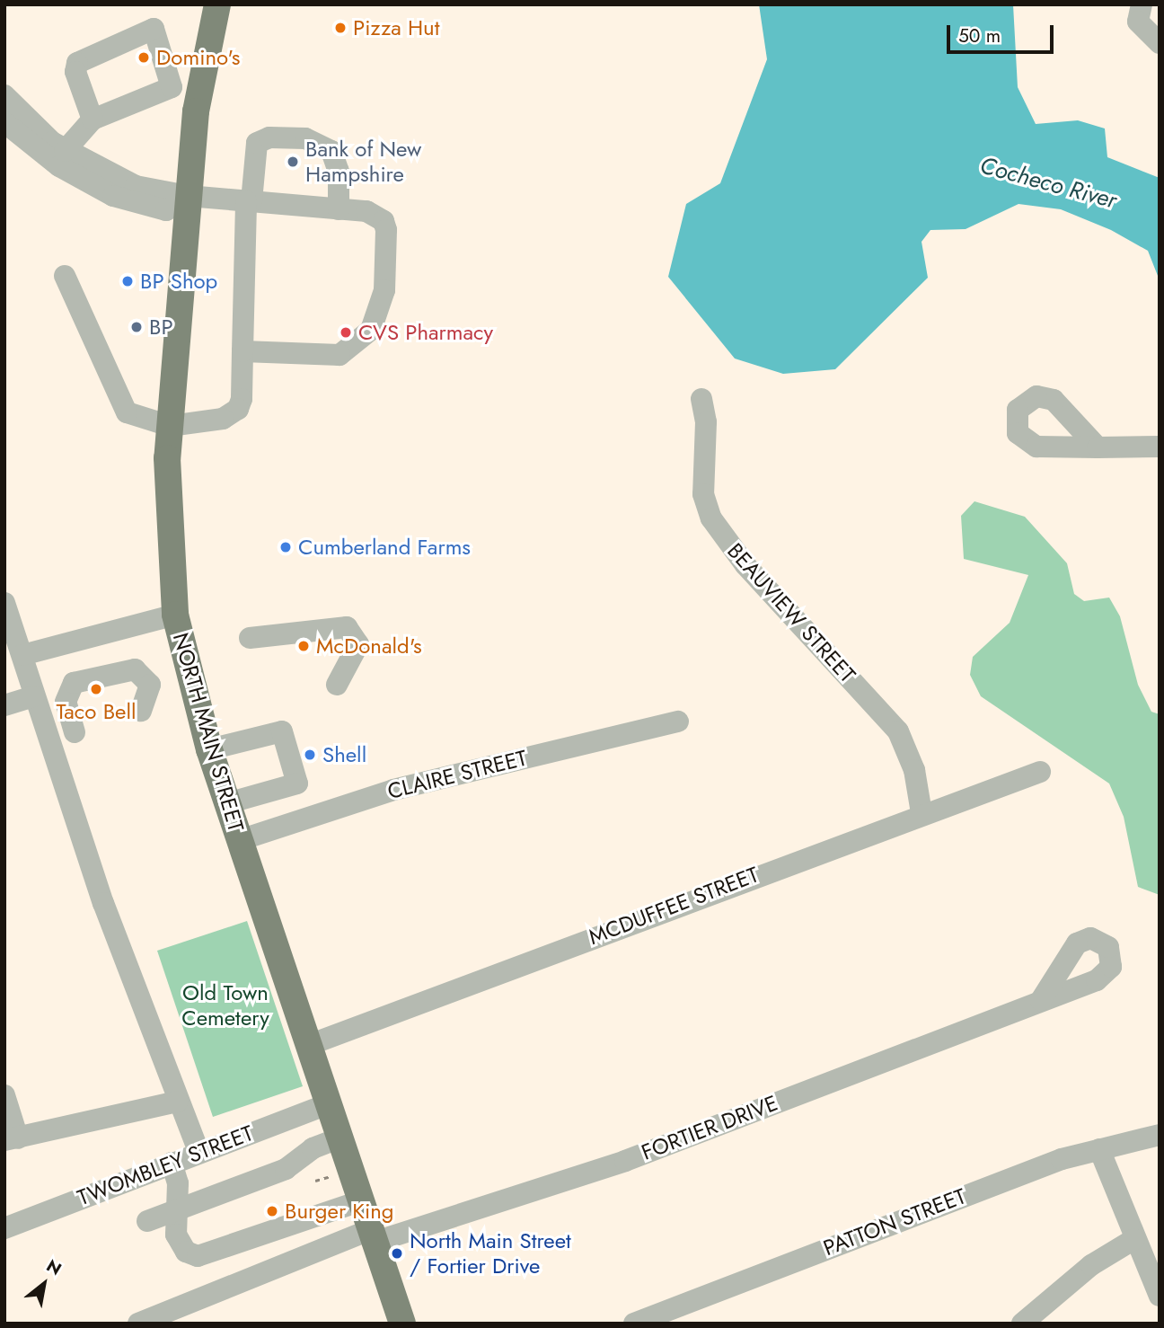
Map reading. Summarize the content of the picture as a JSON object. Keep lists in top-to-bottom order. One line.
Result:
{"streets":{"main road":["NORTH MAIN STREET"],"street":["BEAUVIEW STREET","CLAIRE STREET","MCDUFFEE STREET","FORTIER DRIVE","TWOMBLEY STREET","PATTON STREET"]},"crossings":[["BEAUVIEW STREET","MCDUFFEE STREET"],["NORTH MAIN STREET","CLAIRE STREET"],["NORTH MAIN STREET","MCDUFFEE STREET"],["NORTH MAIN STREET","FORTIER DRIVE"],["NORTH MAIN STREET","TWOMBLEY STREET"]],"water":["Cocheco River"],"parks":["Old Town Cemetery"],"places":["Pizza Hut","Domino's","Bank of New Hampshire","BP Shop","BP","CVS Pharmacy","Cumberland Farms","McDonald's","Taco Bell","Shell","Burger King","North Main Street / Fortier Drive"],"scale_bar":"50 m","north":"top right"}
